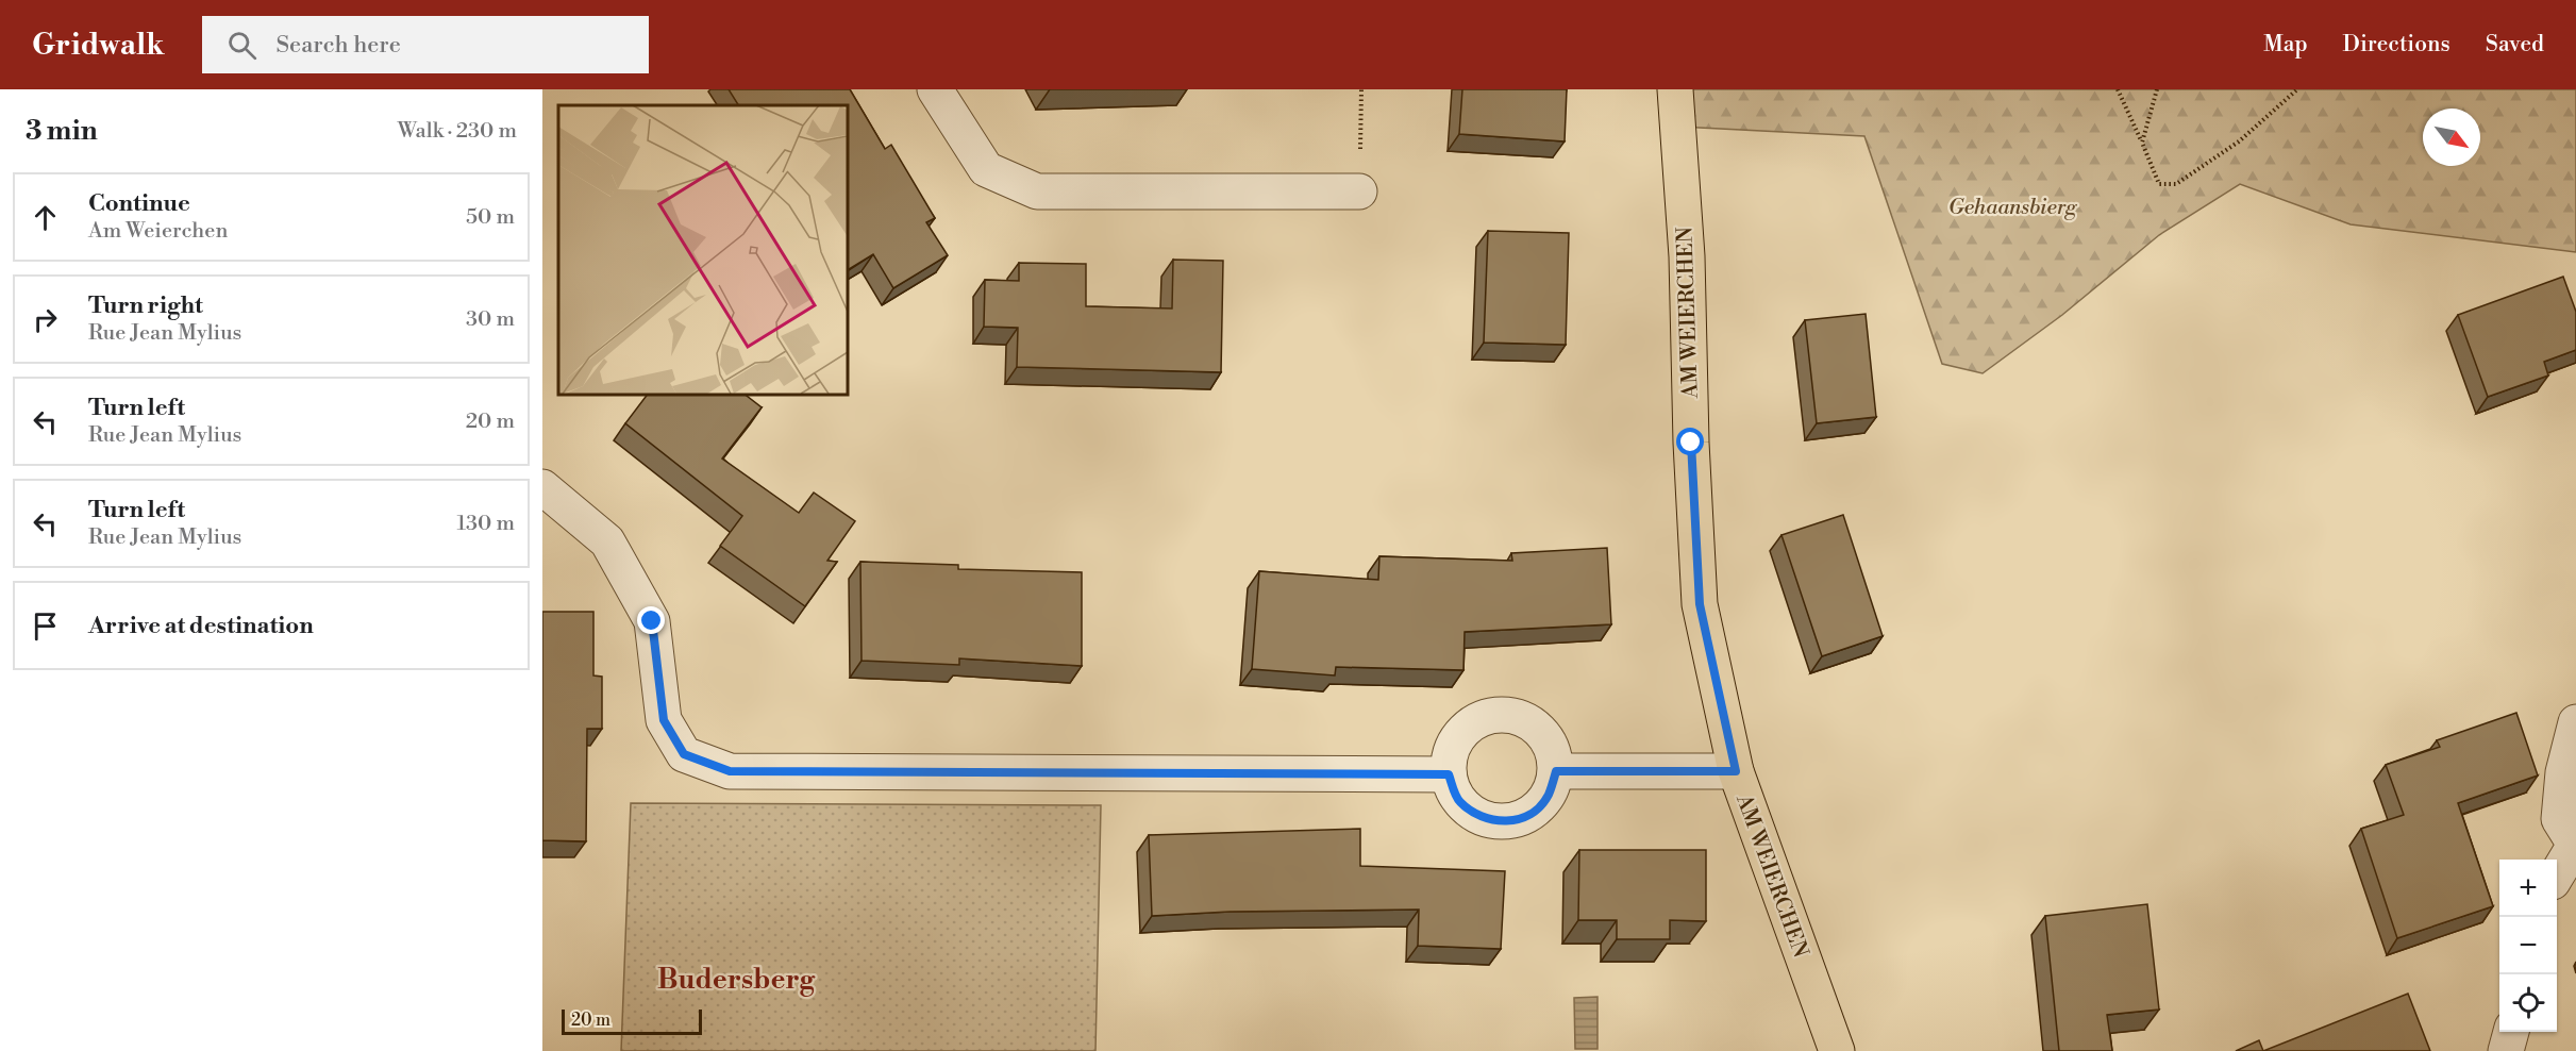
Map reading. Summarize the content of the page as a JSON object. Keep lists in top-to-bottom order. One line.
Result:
{"streets":{"main road":["AM WEIERCHEN"]},"districts":["Budersberg"],"parks":["Gehaansbierg"],"scale_bar":"20 m","north":"bottom right","page":{"header":"Gridwalk","search":"Search here","nav":["Map","Directions","Saved"],"heading":["3 min","Walk · 230 m"],"list":[["Continue","Am Weierchen","50 m"],["Turn right","Rue Jean Mylius","30 m"],["Turn left","Rue Jean Mylius","20 m"],["Turn left","Rue Jean Mylius","130 m"],"Arrive at destination"],"map_buttons":["+","−"],"scale":"20 m"}}
